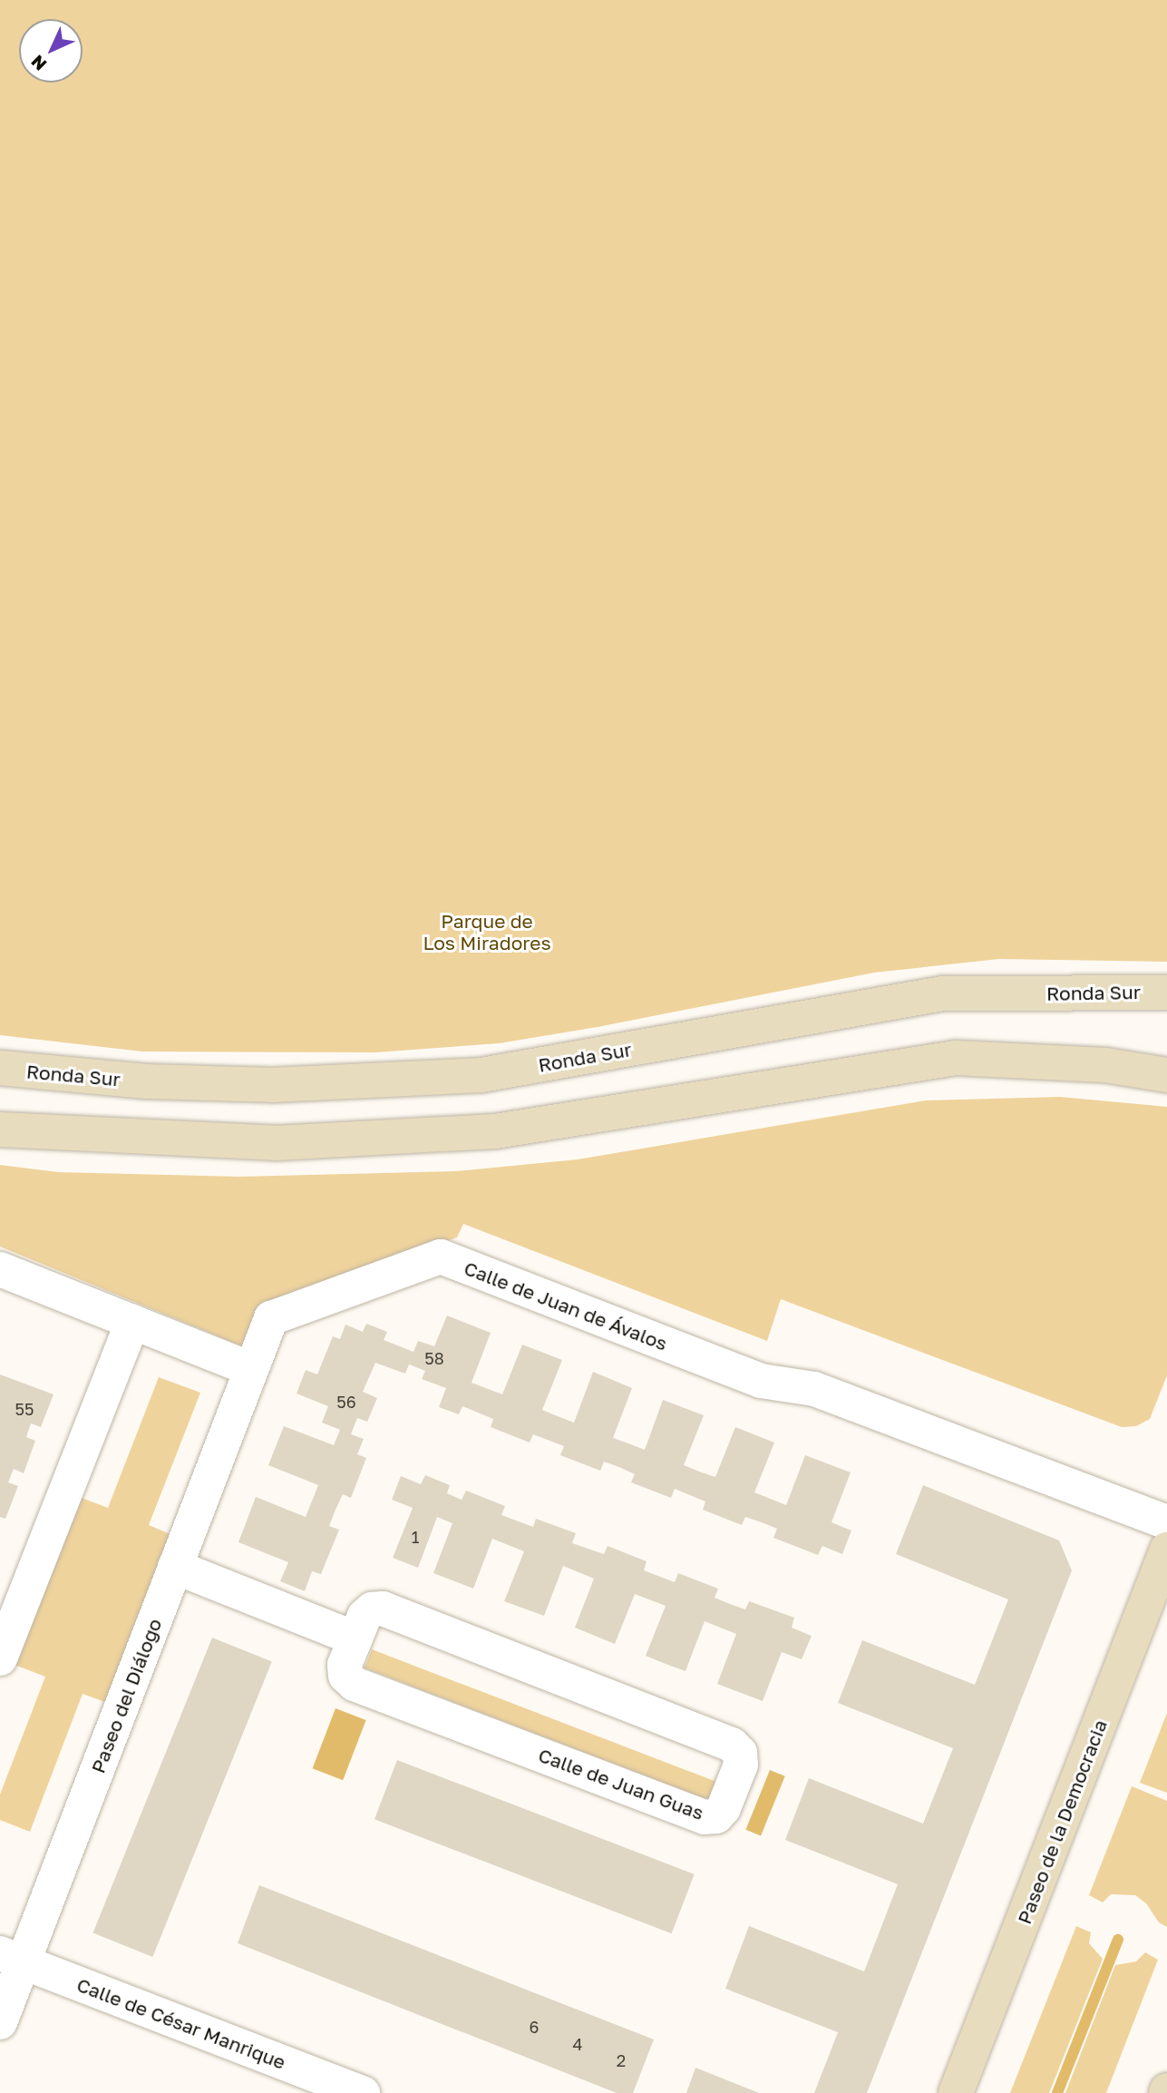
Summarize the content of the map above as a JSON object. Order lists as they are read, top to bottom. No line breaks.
{"streets":{"main road":["Ronda Sur","Paseo de la Democracia"],"street":["Calle de Juan de Ávalos","Paseo del Diálogo","Calle de Juan Guas","Calle de César Manrique"]},"crossings":[["Calle de Juan de Ávalos","Paseo del Diálogo"],["Paseo del Diálogo","Calle de César Manrique"]],"parks":["Parque de Los Miradores"],"house_numbers":["58","56","55","1","6","4","2"],"north":"bottom left"}
